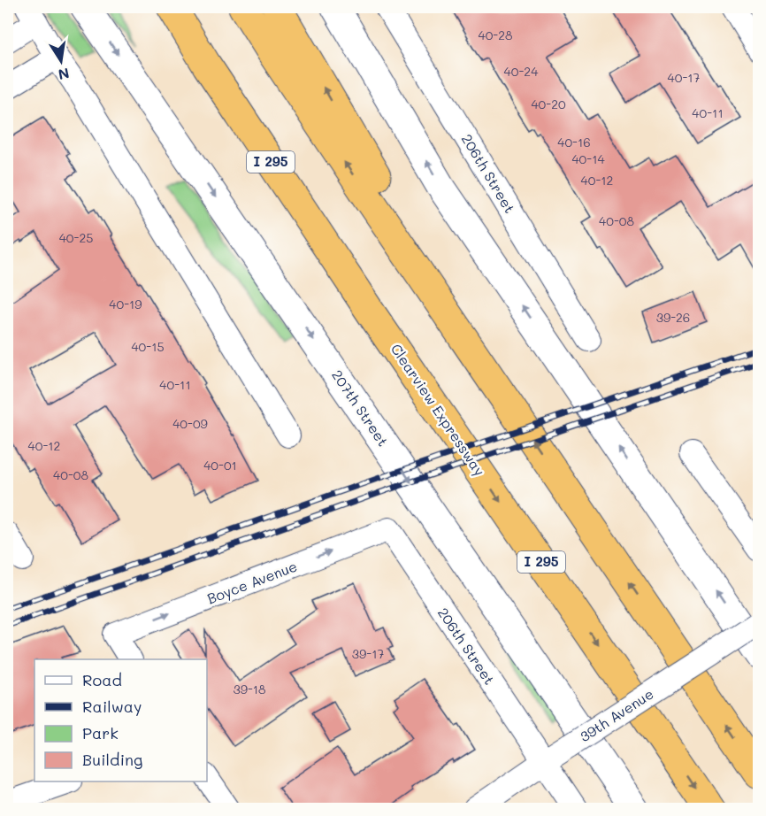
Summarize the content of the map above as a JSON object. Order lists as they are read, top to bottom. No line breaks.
{"streets":{"highway":["I 295","Clearview Expressway"],"street":["206th Street","207th Street","Boyce Avenue","39th Avenue"]},"crossings":[["206th Street","Boyce Avenue"],["206th Street","39th Avenue"]],"one_way":["Boyce Avenue"],"house_numbers":["40-28","40-24","40-17","40-20","40-11","40-16","40-14","40-12","40-08","40-25","40-19","39-26","40-15","40-11","40-09","40-12","40-01","40-08","39-17","39-18"],"legend":["Road","Railway","Park","Building"],"north":"bottom"}
